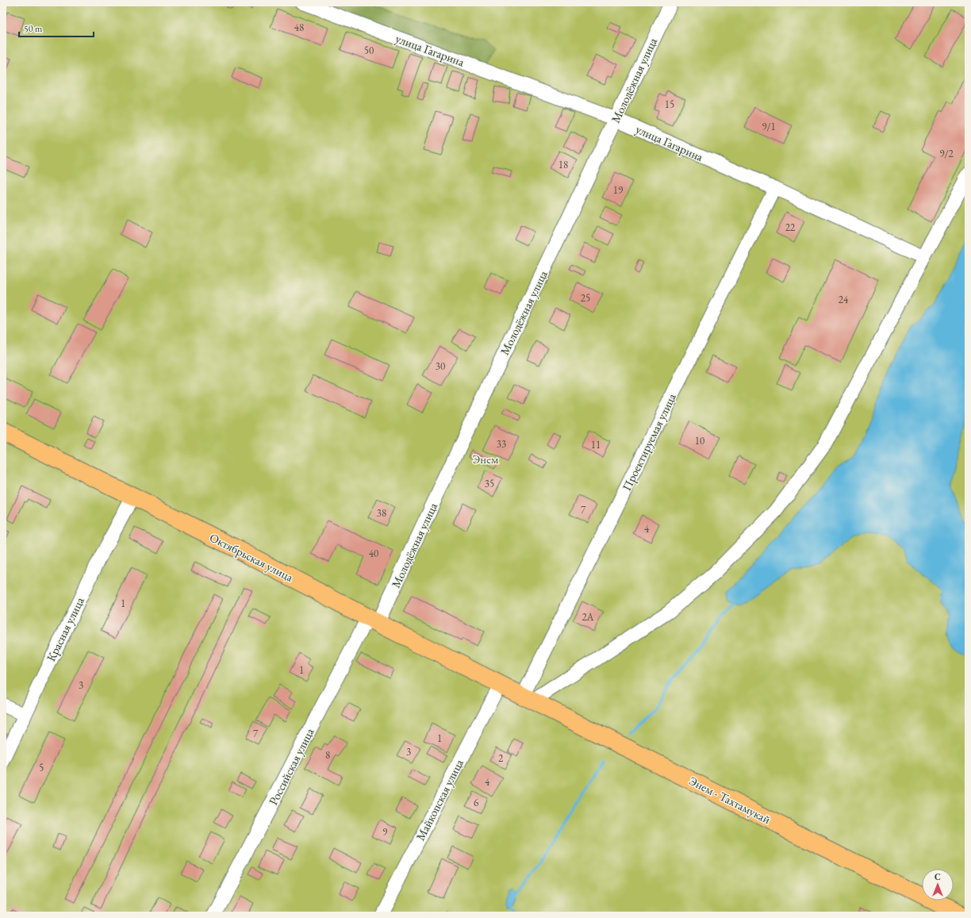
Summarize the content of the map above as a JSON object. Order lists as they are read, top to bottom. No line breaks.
{"streets":{"main road":["Октябрьская улица","Энем - Тахтамукай"],"street":["улица Гагарина","Молодёжная улица","Проектируемая улица","Красная улица","Российская улица","Майкопская улица"]},"crossings":[["улица Гагарина","Молодёжная улица"],["улица Гагарина","Проектируемая улица"],["Молодёжная улица","Октябрьская улица"],["Молодёжная улица","Российская улица"],["Проектируемая улица","Энем - Тахтамукай"],["Октябрьская улица","Красная улица"],["Октябрьская улица","Российская улица"],["Октябрьская улица","Майкопская улица"],["Октябрьская улица","Энем - Тахтамукай"],["Майкопская улица","Энем - Тахтамукай"]],"parks":["Энем"],"house_numbers":["48","50","15","9/1","9/2","18","19","22","25","24","30","10","33","11","35","7","38","4","40","1","2А","1","3","7","1","3","8","2","5","4","6","9"],"scale_bar":"50 m","north":"top"}
